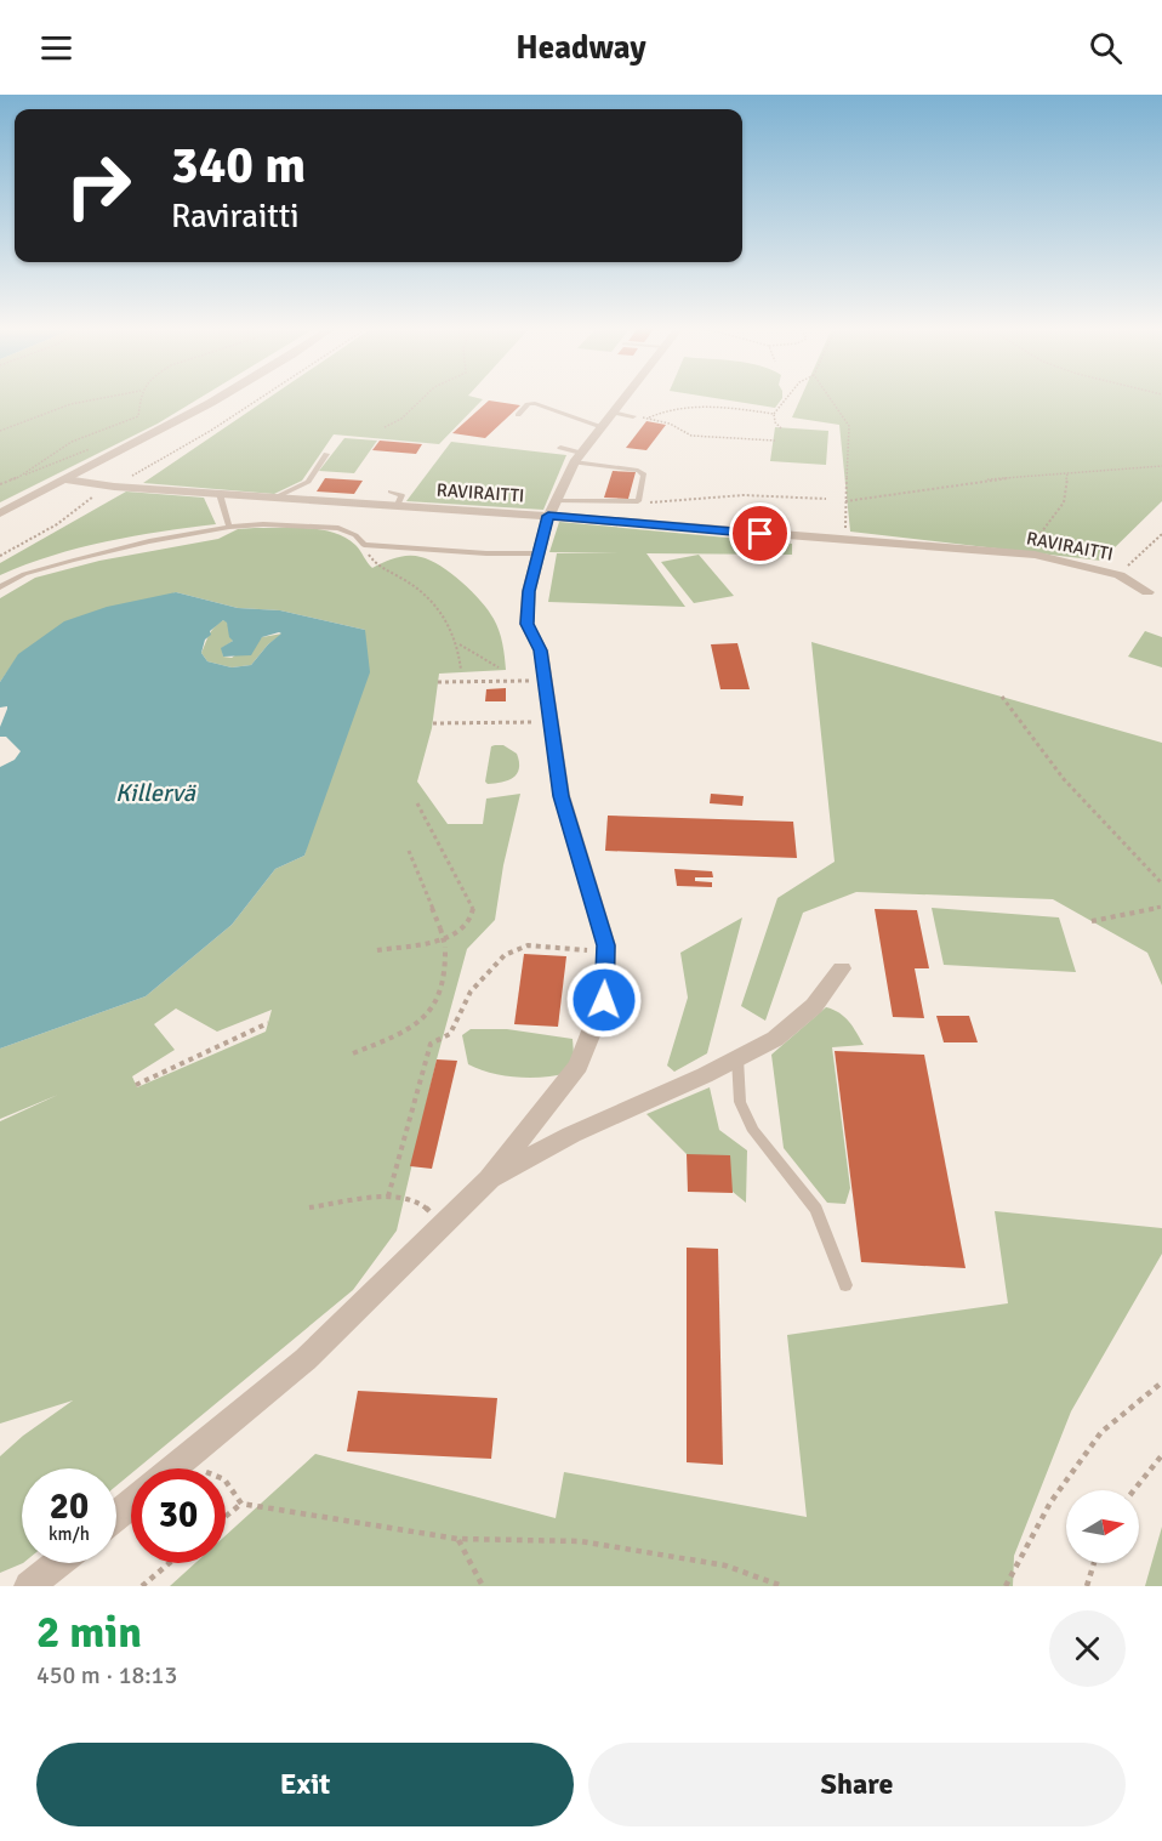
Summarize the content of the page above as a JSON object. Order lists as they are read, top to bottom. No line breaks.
{"streets":{"street":["RAVIRAITTI"]},"water":["Killervä"],"north":"right","page":{"header":"Headway","turn":["340 m","Raviraitti"],"speed":"20 km/h","limit":"30","heading":["2 min","450 m · 18:13"],"buttons":["Exit","Share"]}}
